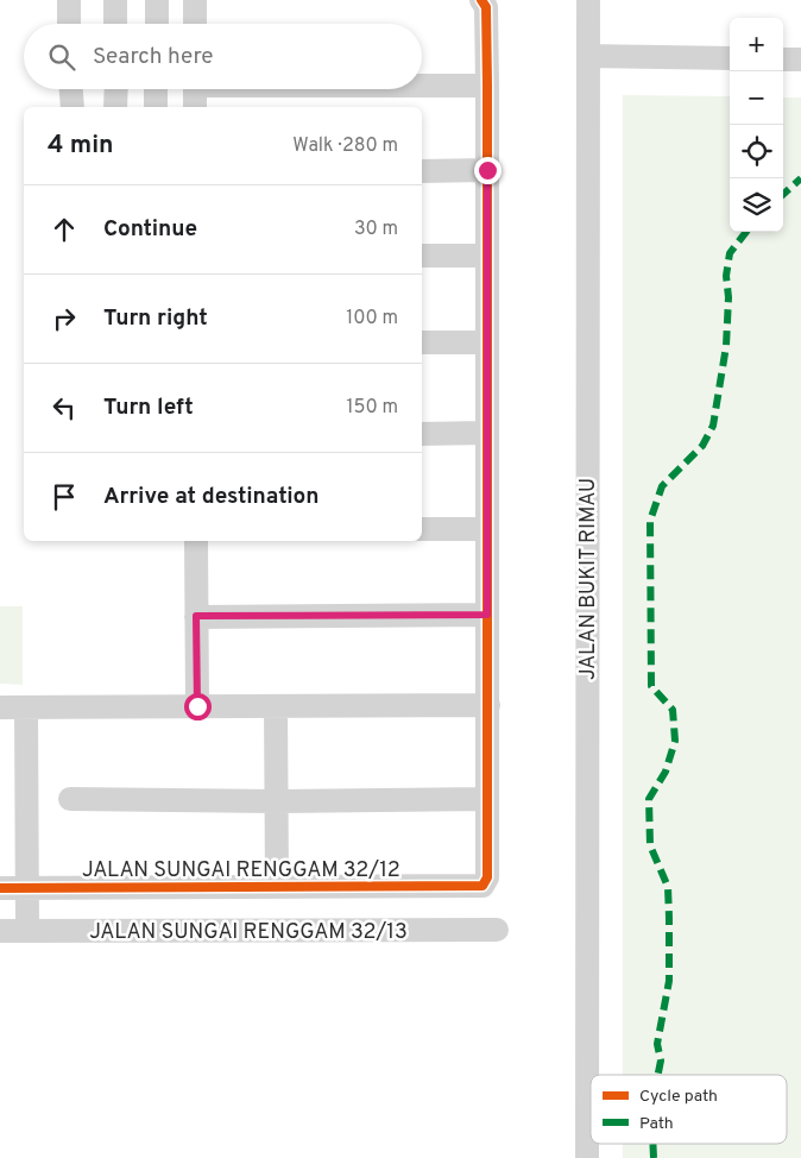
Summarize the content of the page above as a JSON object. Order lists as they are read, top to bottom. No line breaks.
{"streets":{"street":["JALAN BUKIT RIMAU","JALAN SUNGAI RENGGAM 32/12","JALAN SUNGAI RENGGAM 32/13"]},"legend":["Cycle path","Path"],"page":{"map_buttons":["+","−"],"search":"Search here","heading":["4 min","Walk · 280 m"],"list":[["Continue","30 m"],["Turn right","100 m"],["Turn left","150 m"],"Arrive at destination"]}}
